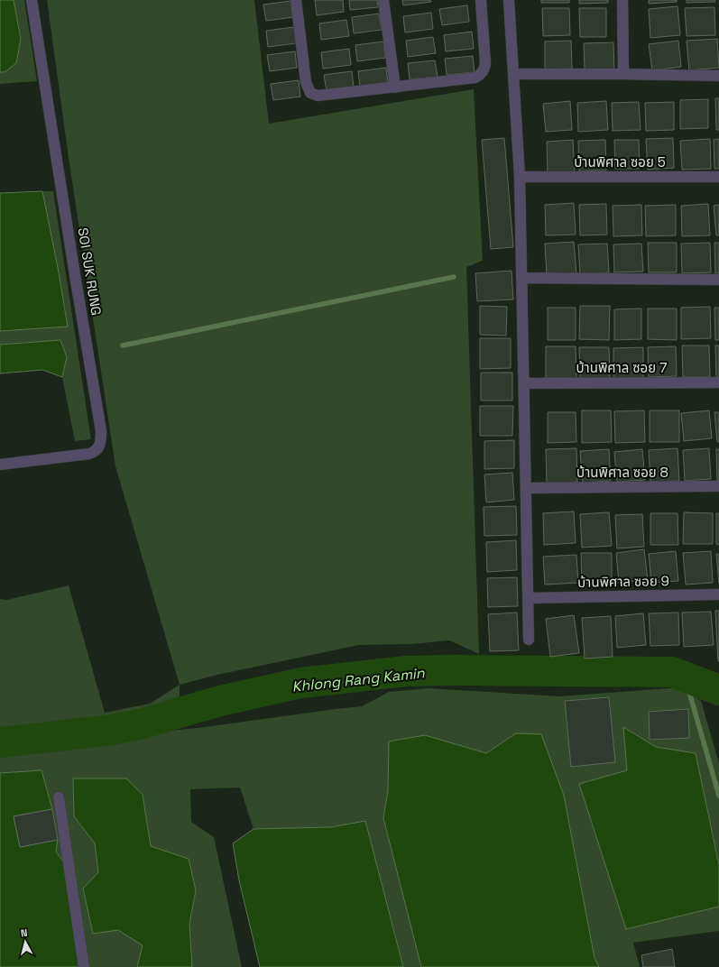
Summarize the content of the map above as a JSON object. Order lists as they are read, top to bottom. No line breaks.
{"streets":{"street":["บ้านพิศาล ซอย 5","SOI SUK RUNG","บ้านพิศาล ซอย 7","บ้านพิศาล ซอย 8","บ้านพิศาล ซอย 9"]},"water":["Khlong Rang Kamin"],"north":"top"}
